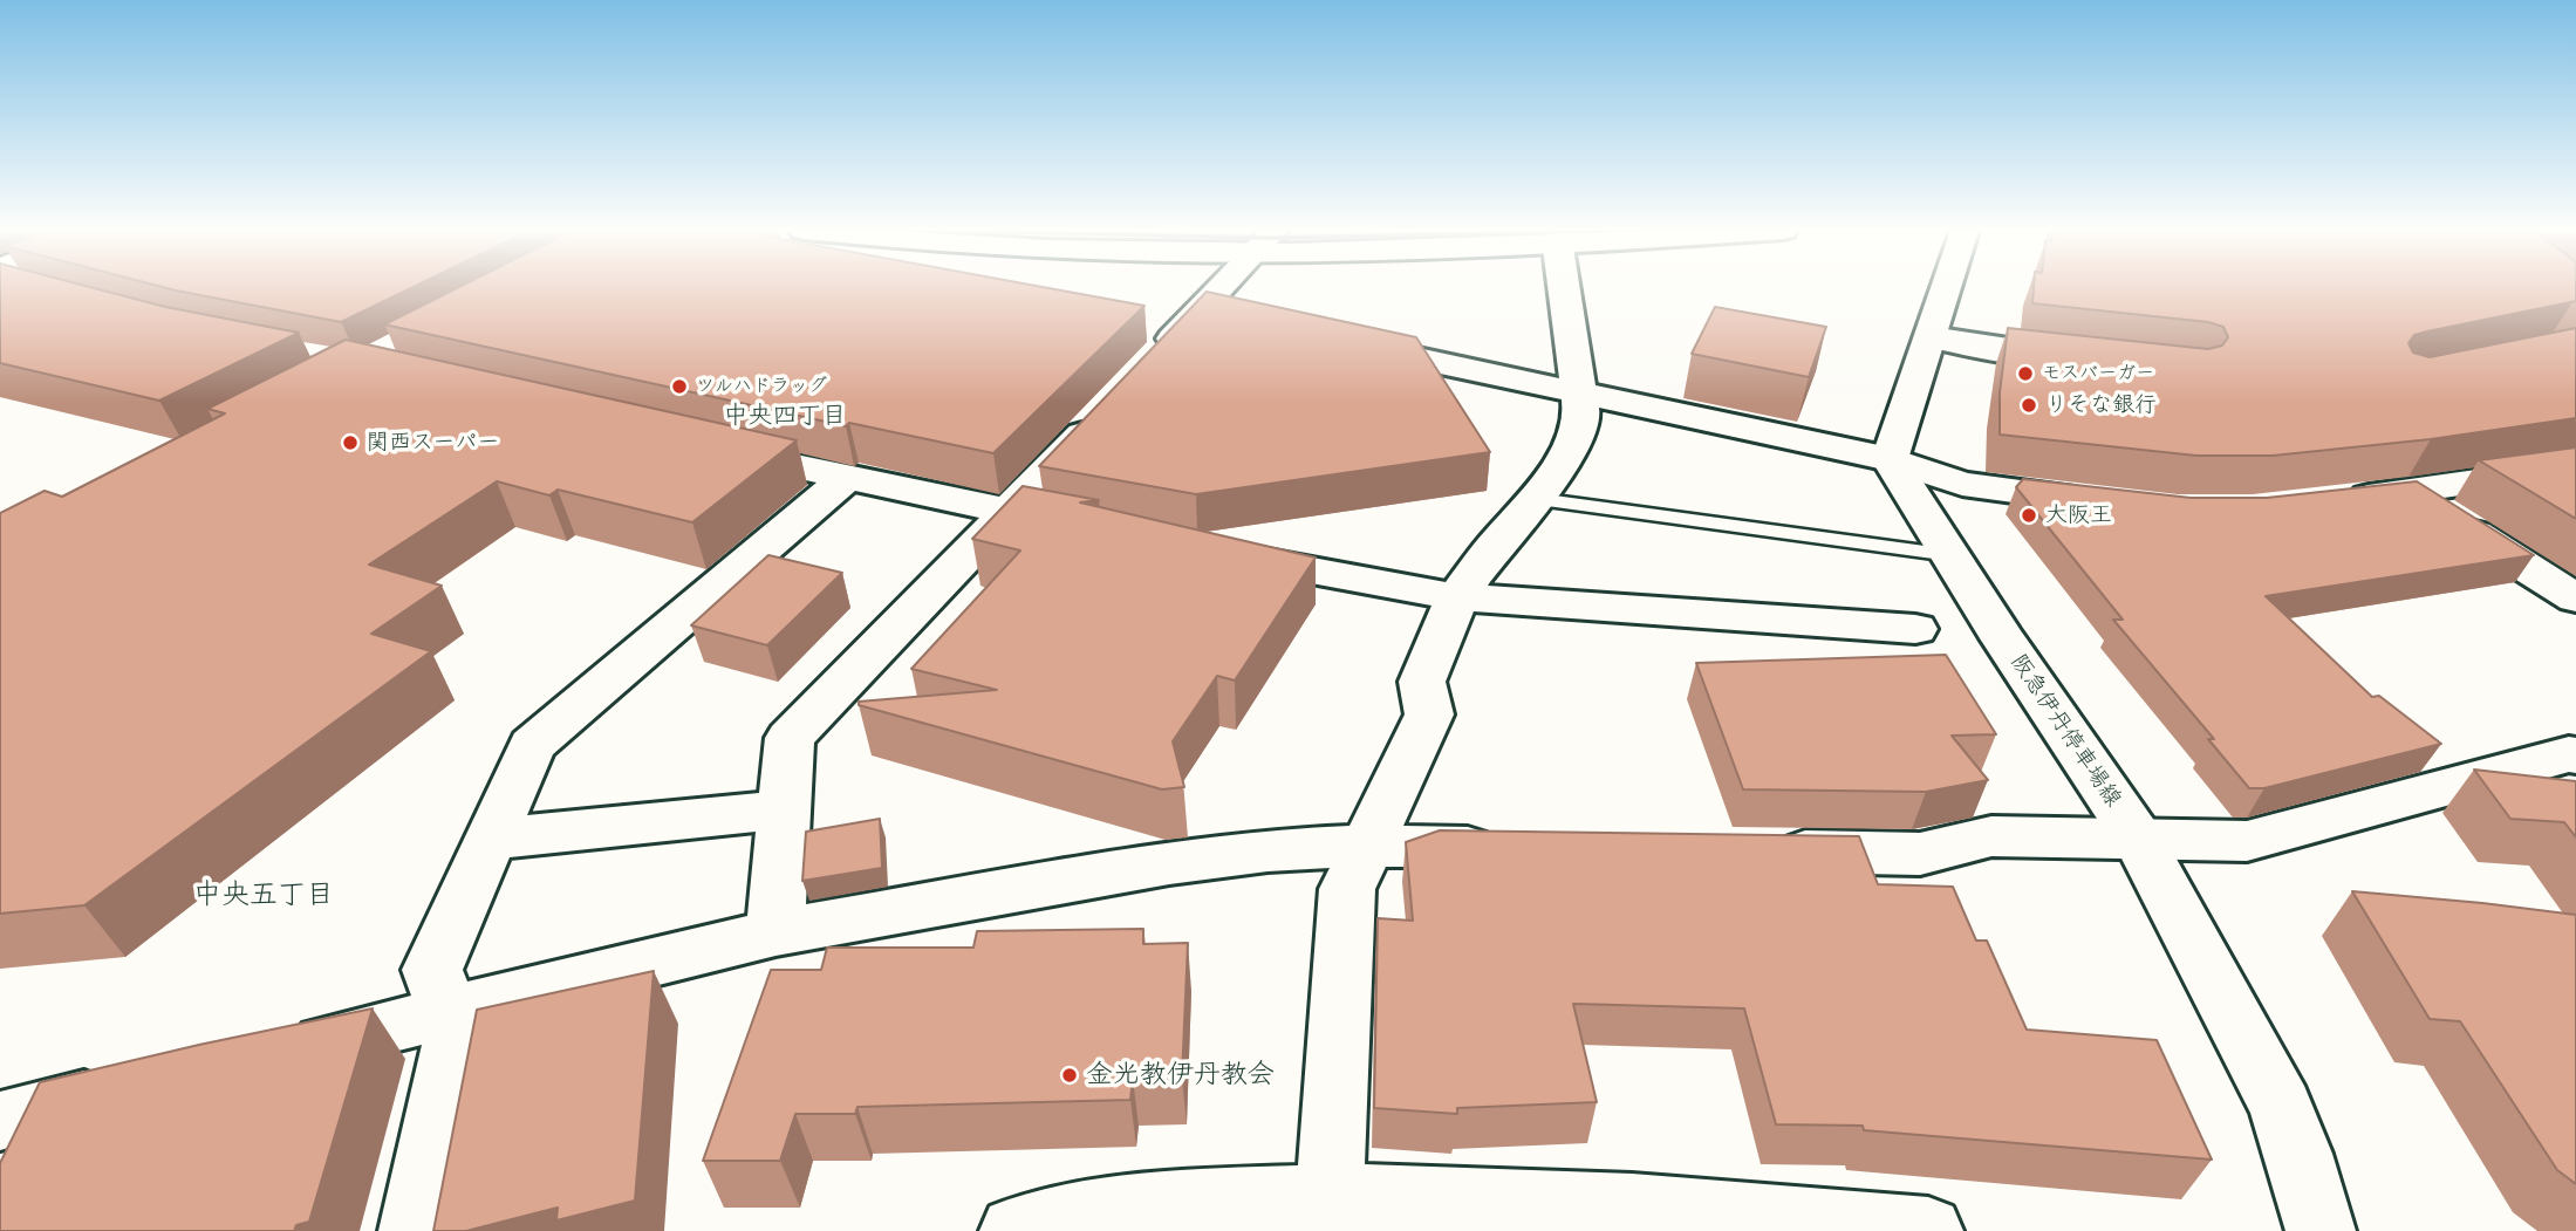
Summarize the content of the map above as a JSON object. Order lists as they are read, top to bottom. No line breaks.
{"streets":{"street":["阪急伊丹停車場線"]},"districts":["中央四丁目","中央五丁目"],"places":["モスバーガー","ツルハドラッグ","りそな銀行","関西スーパー","大阪王","金光教伊丹教会"]}
